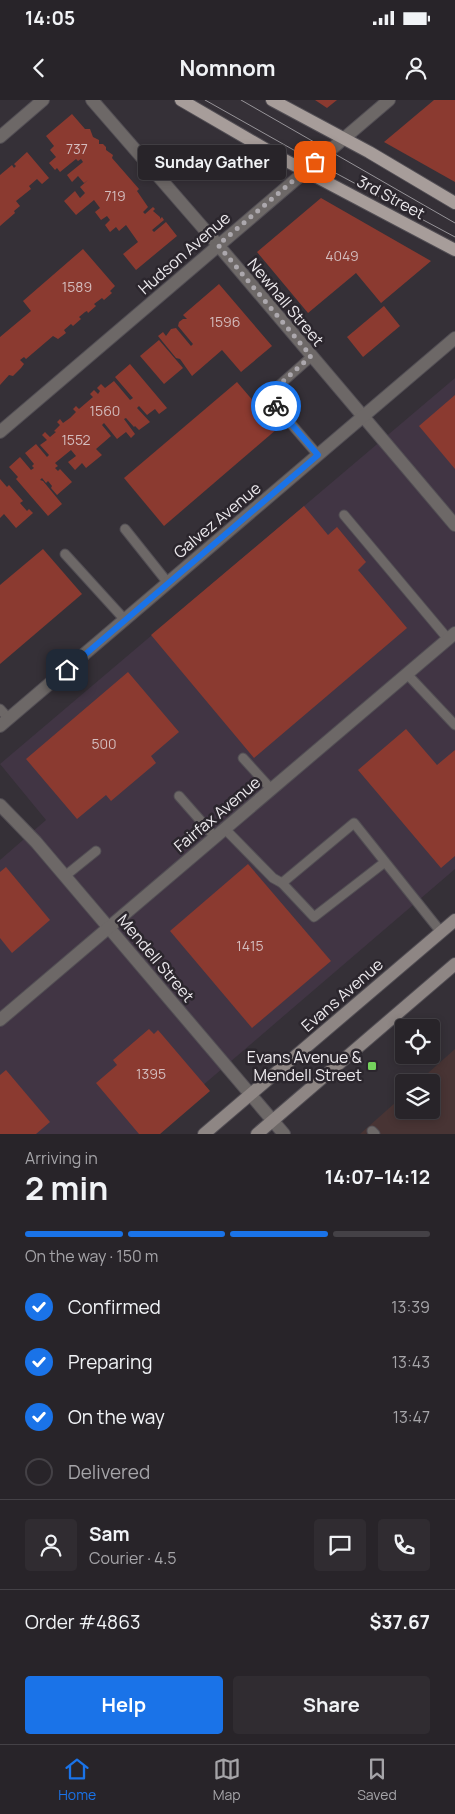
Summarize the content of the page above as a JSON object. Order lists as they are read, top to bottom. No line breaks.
{"streets":{"main road":["3rd Street","Evans Avenue"],"street":["Hudson Avenue","Newhall Street","Galvez Avenue","Fairfax Avenue","Mendell Street"]},"crossings":[["3rd Street","Hudson Avenue"],["Hudson Avenue","Newhall Street"],["Newhall Street","Galvez Avenue"],["Fairfax Avenue","Mendell Street"],["Mendell Street","Evans Avenue"]],"places":{"other":["Sunday Gather"],"transit":["Evans Avenue & Mendell Street"]},"house_numbers":["737","719","4049","1589","1596","1560","1552","500","1415","1395"],"page":{"status":"14:05","header":"Nomnom","bubble":"Sunday Gather","heading":["2 min","Arriving in","14:07–14:12"],"panel":["Sam","Courier · 4.5","Order #4863","$37.67"],"bar":"On the way · 150 m","list":[["Confirmed","13:39"],["Preparing","13:43"],["On the way","13:47"],"Delivered"],"buttons":["Help","Share"],"tabs":["Home","Map","Saved"]}}
